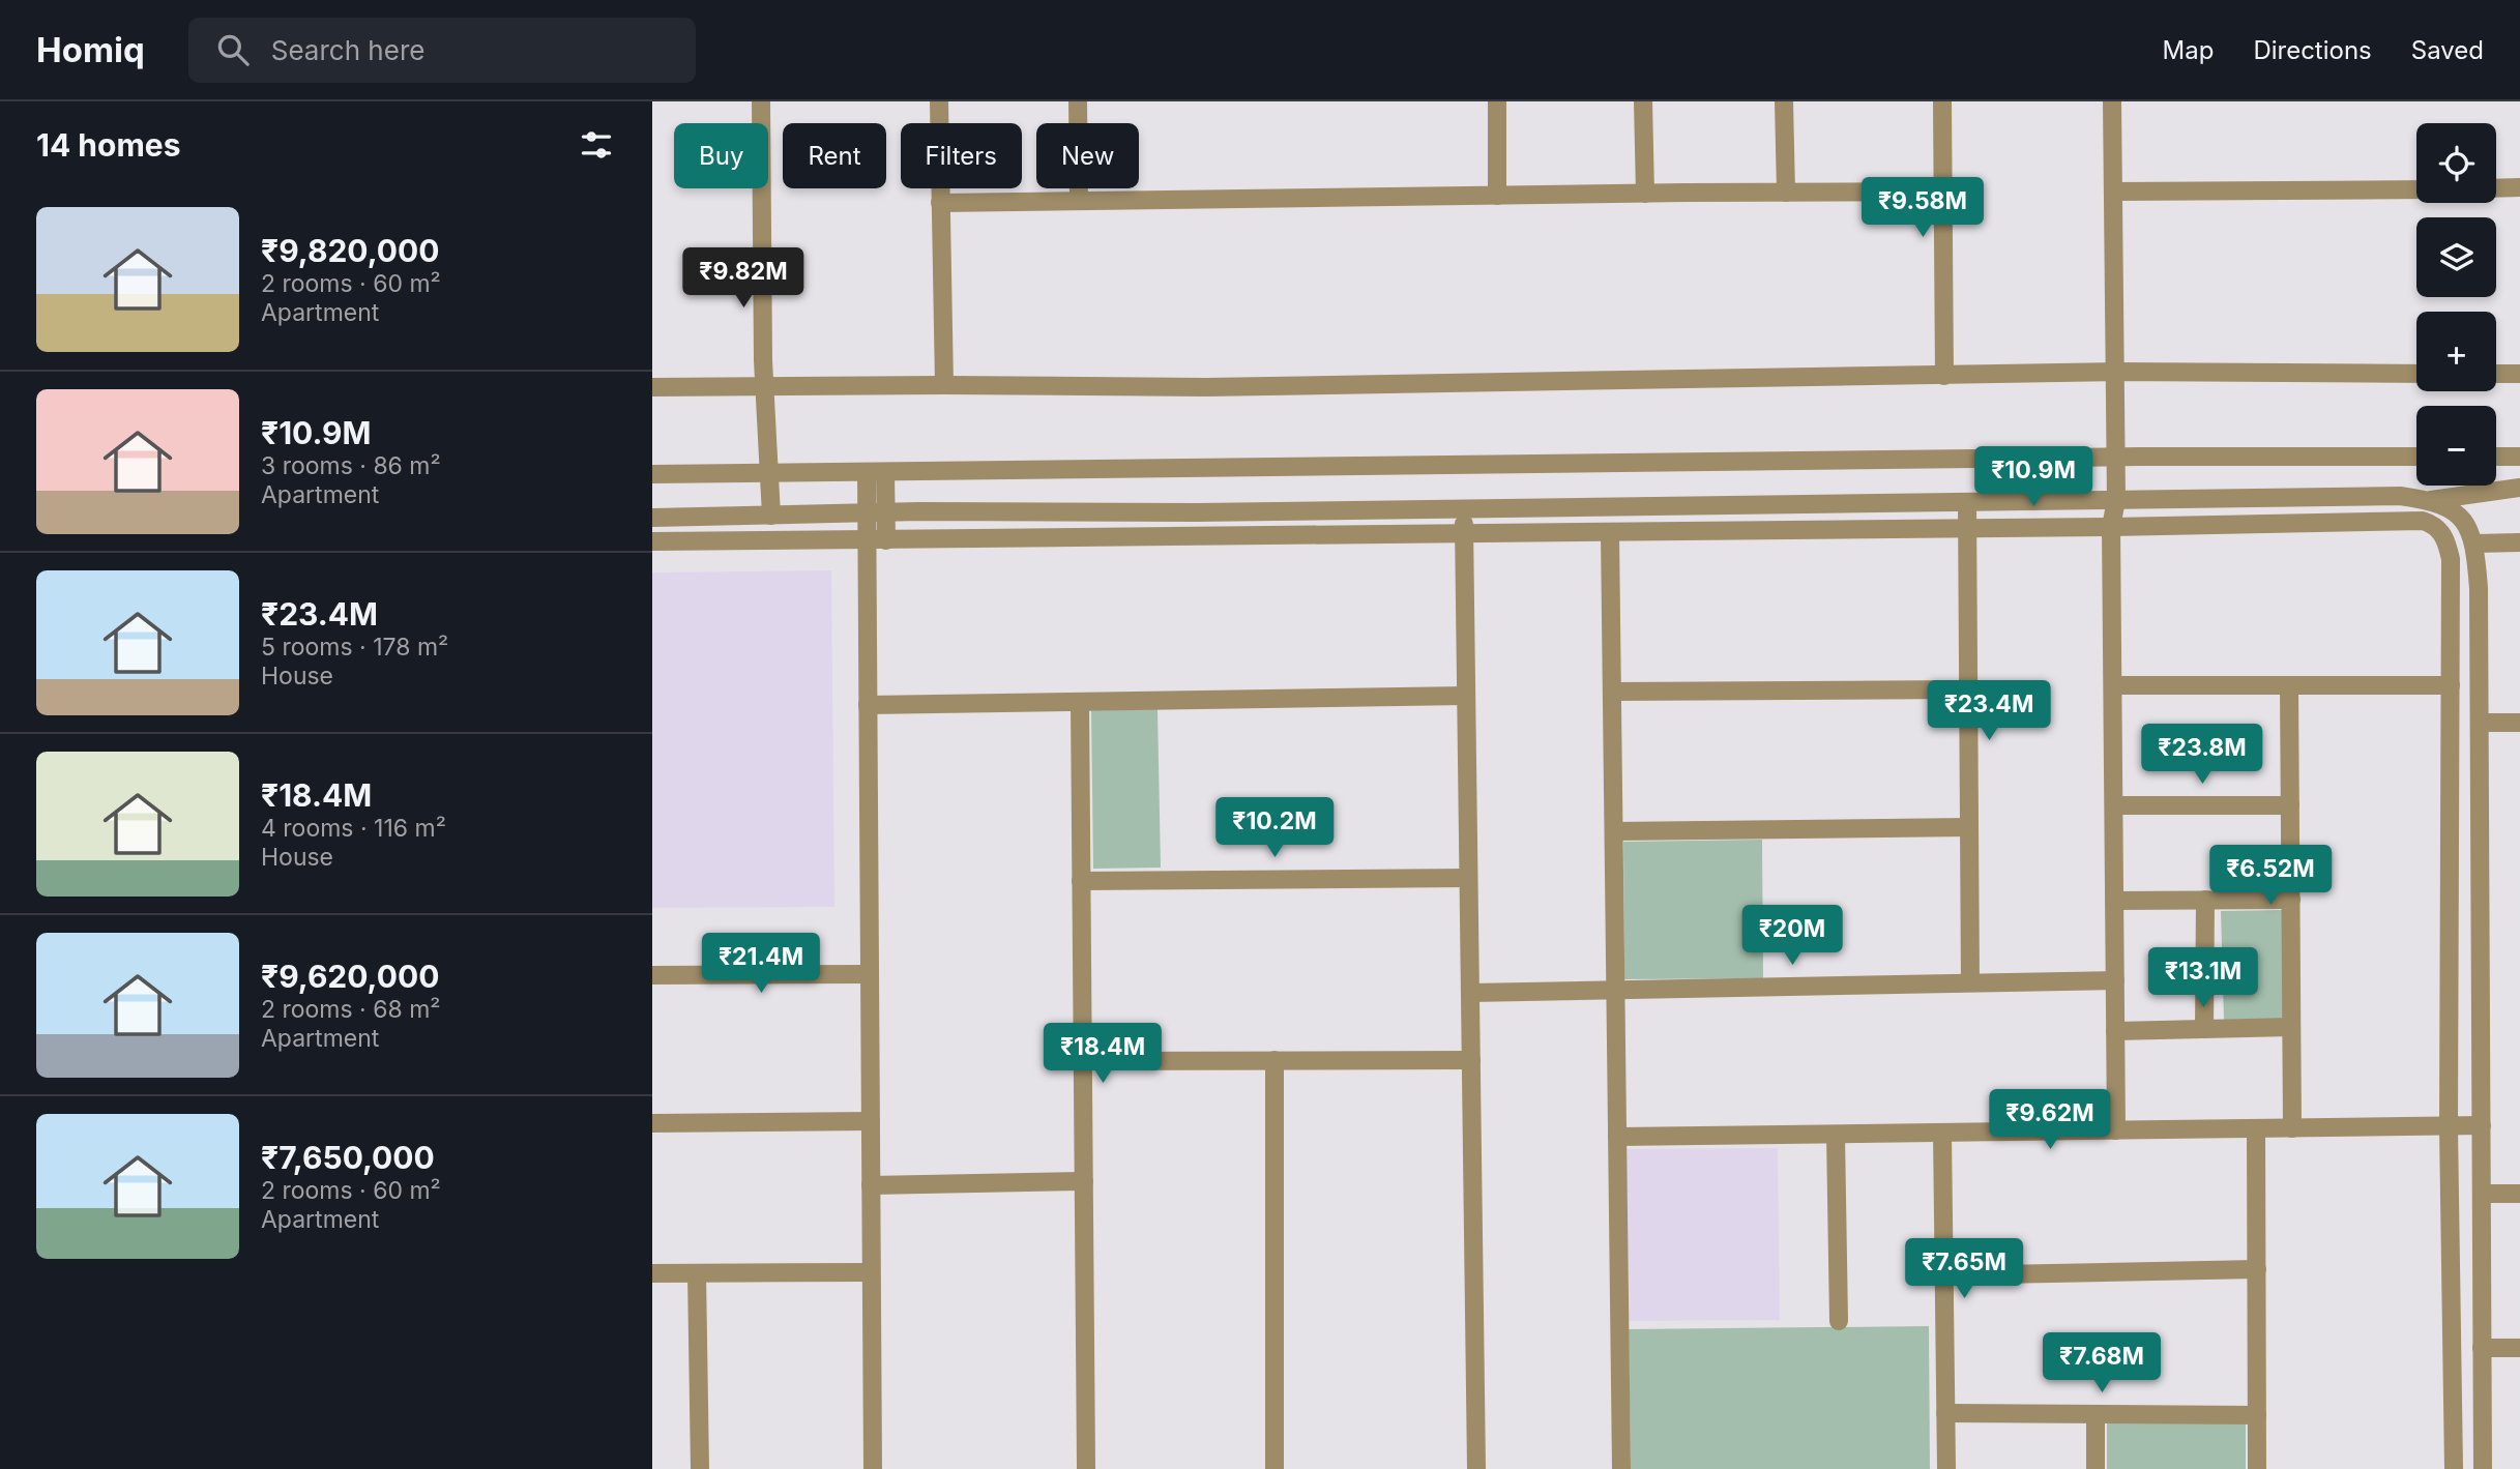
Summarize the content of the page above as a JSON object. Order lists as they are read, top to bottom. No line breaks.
{"page":{"header":"Homiq","search":"Search here","nav":["Map","Directions","Saved"],"heading":"14 homes","map_buttons":["+","−"],"chip":["Buy","Rent","Filters","New"],"price":["₹9.58M","₹9.82M","₹10.9M","₹23.4M","₹23.8M","₹10.2M","₹6.52M","₹20M","₹21.4M","₹13.1M","₹18.4M","₹9.62M","₹7.65M","₹7.68M"],"list":[{"name":"₹9,820,000","note":"2 rooms · 60 m² · Apartment"},{"name":"₹10.9M","note":"3 rooms · 86 m² · Apartment"},{"name":"₹23.4M","note":"5 rooms · 178 m² · House"},{"name":"₹18.4M","note":"4 rooms · 116 m² · House"},{"name":"₹9,620,000","note":"2 rooms · 68 m² · Apartment"},{"name":"₹7,650,000","note":"2 rooms · 60 m² · Apartment"}]}}
